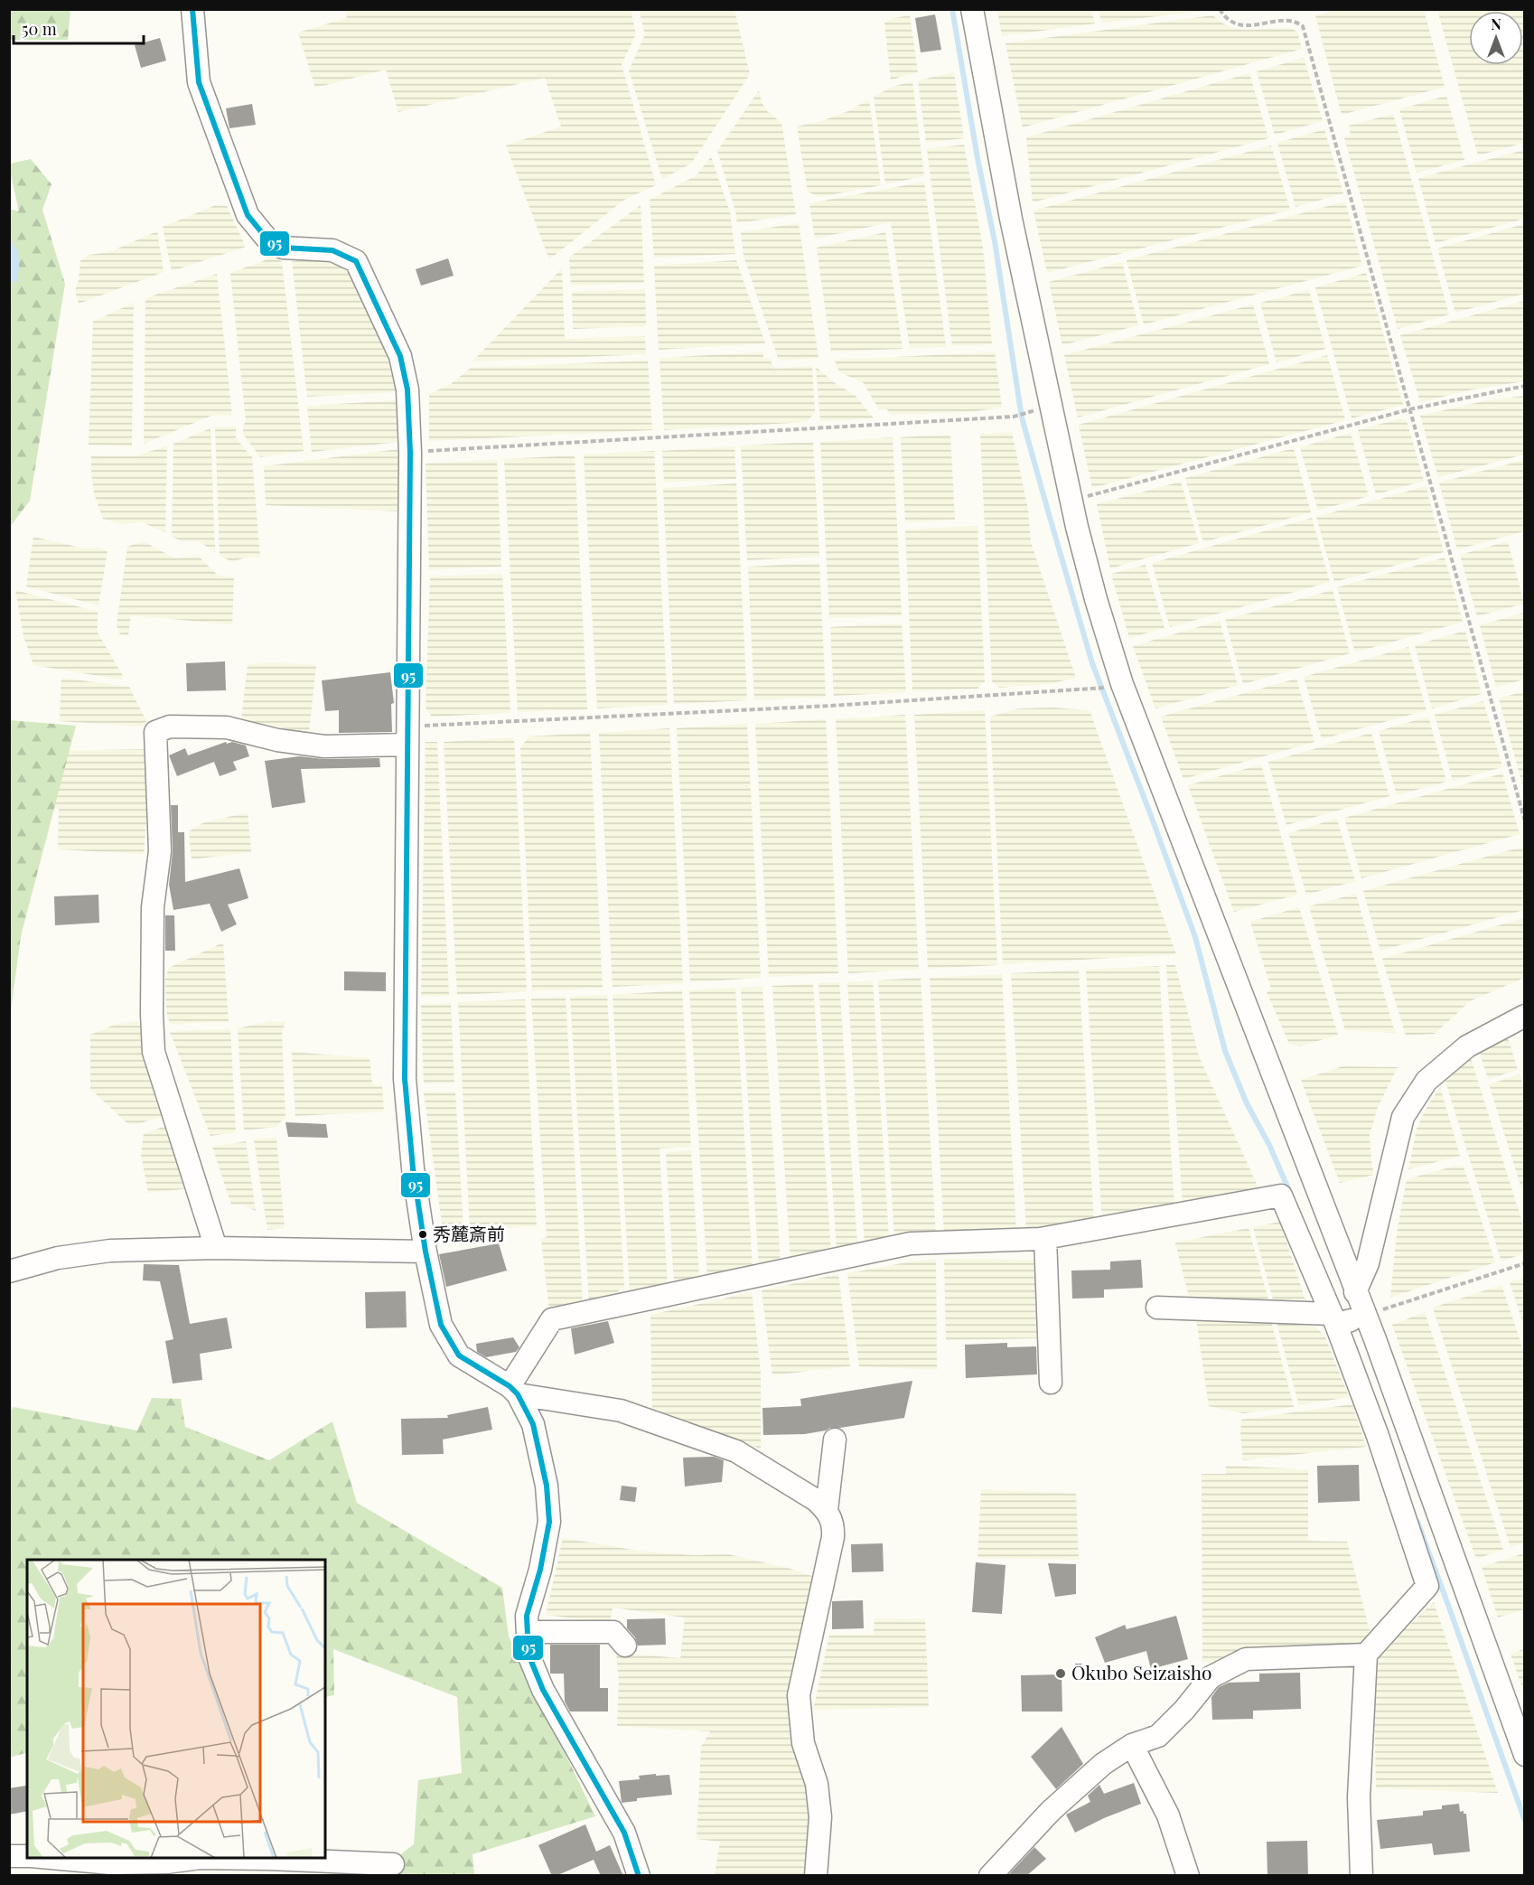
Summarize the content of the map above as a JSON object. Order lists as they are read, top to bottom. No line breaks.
{"places":["秀麓斎前","Ōkubo Seizaisho"],"lines":["transit line 95"],"scale_bar":"50 m","north":"top"}
